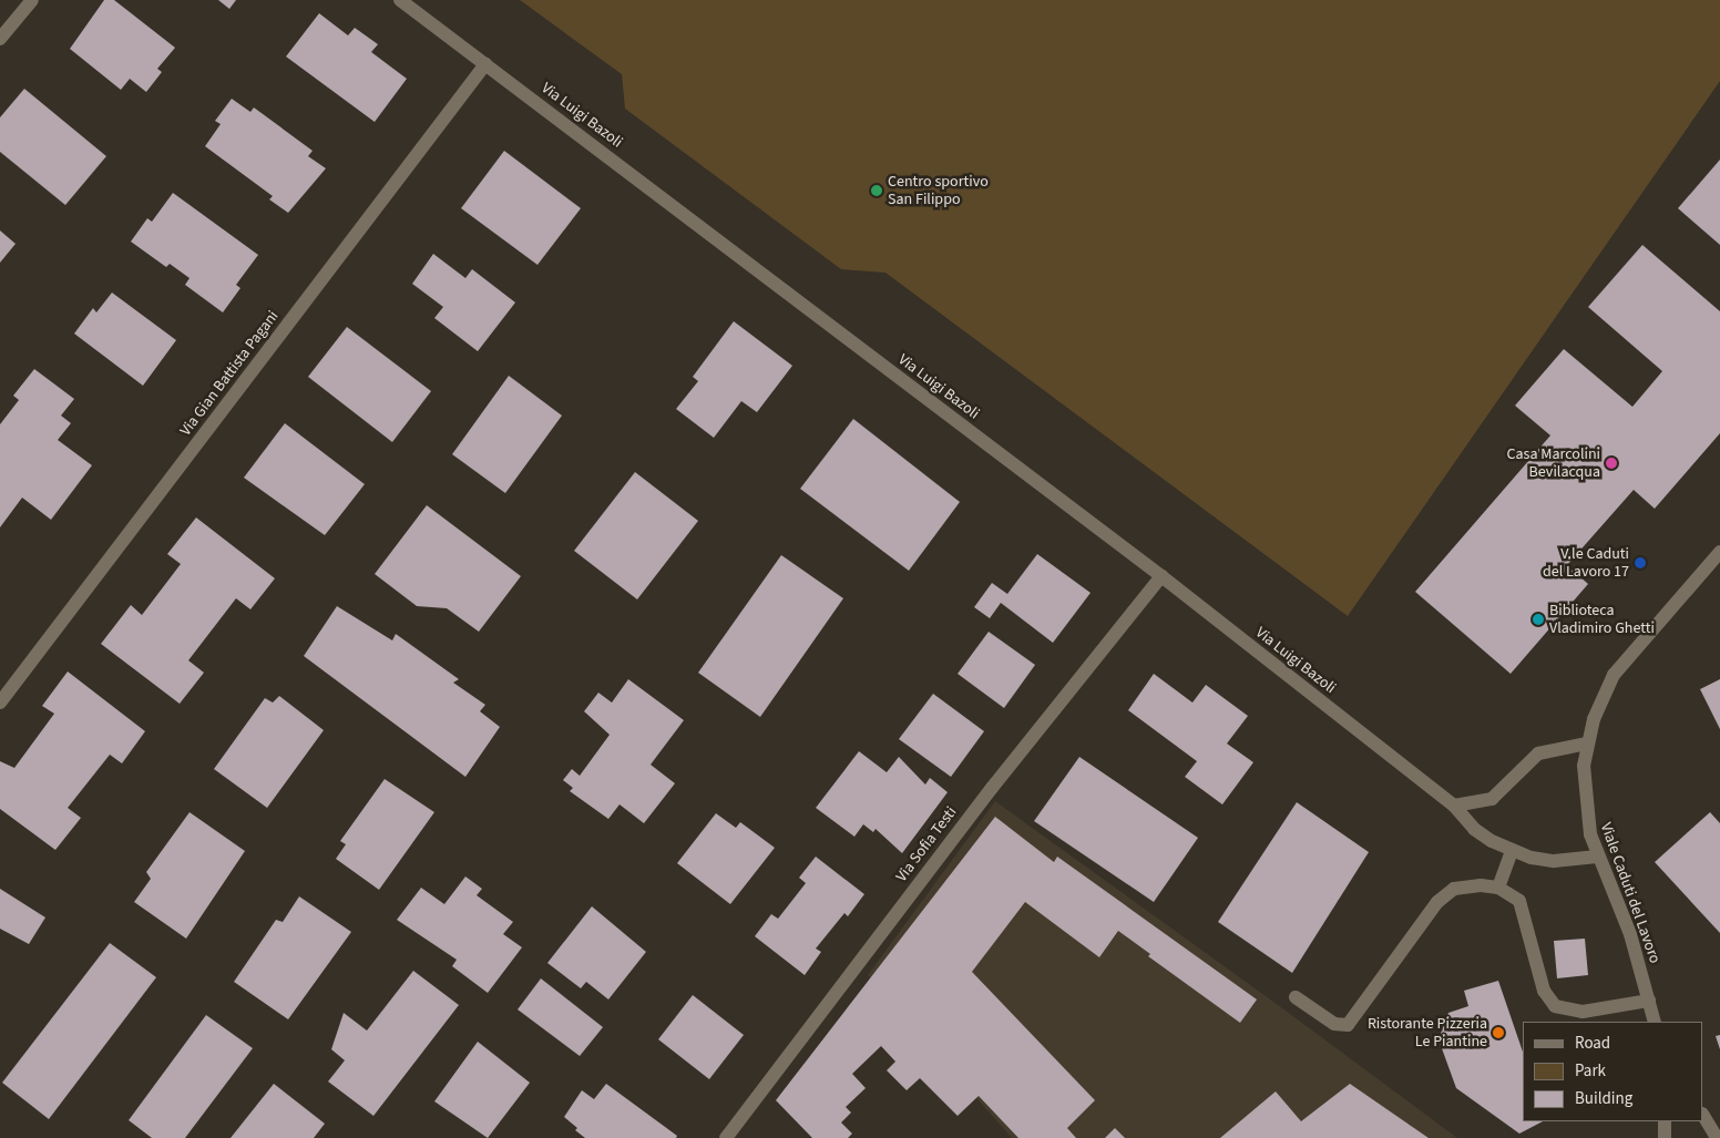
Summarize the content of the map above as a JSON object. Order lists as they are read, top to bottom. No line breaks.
{"streets":{"street":["Via Luigi Bazoli","Via Gian Battista Pagani","Via Sofia Testi","Viale Caduti del Lavoro"]},"crossings":[["Via Luigi Bazoli","Via Gian Battista Pagani"],["Via Luigi Bazoli","Via Sofia Testi"],["Via Luigi Bazoli","Viale Caduti del Lavoro"]],"places":["Centro sportivo San Filippo","Casa Marcolini Bevilacqua","V.le Caduti del Lavoro 17","Biblioteca Vladimiro Ghetti","Ristorante Pizzeria Le Piantine"],"legend":["Road","Park","Building"]}
